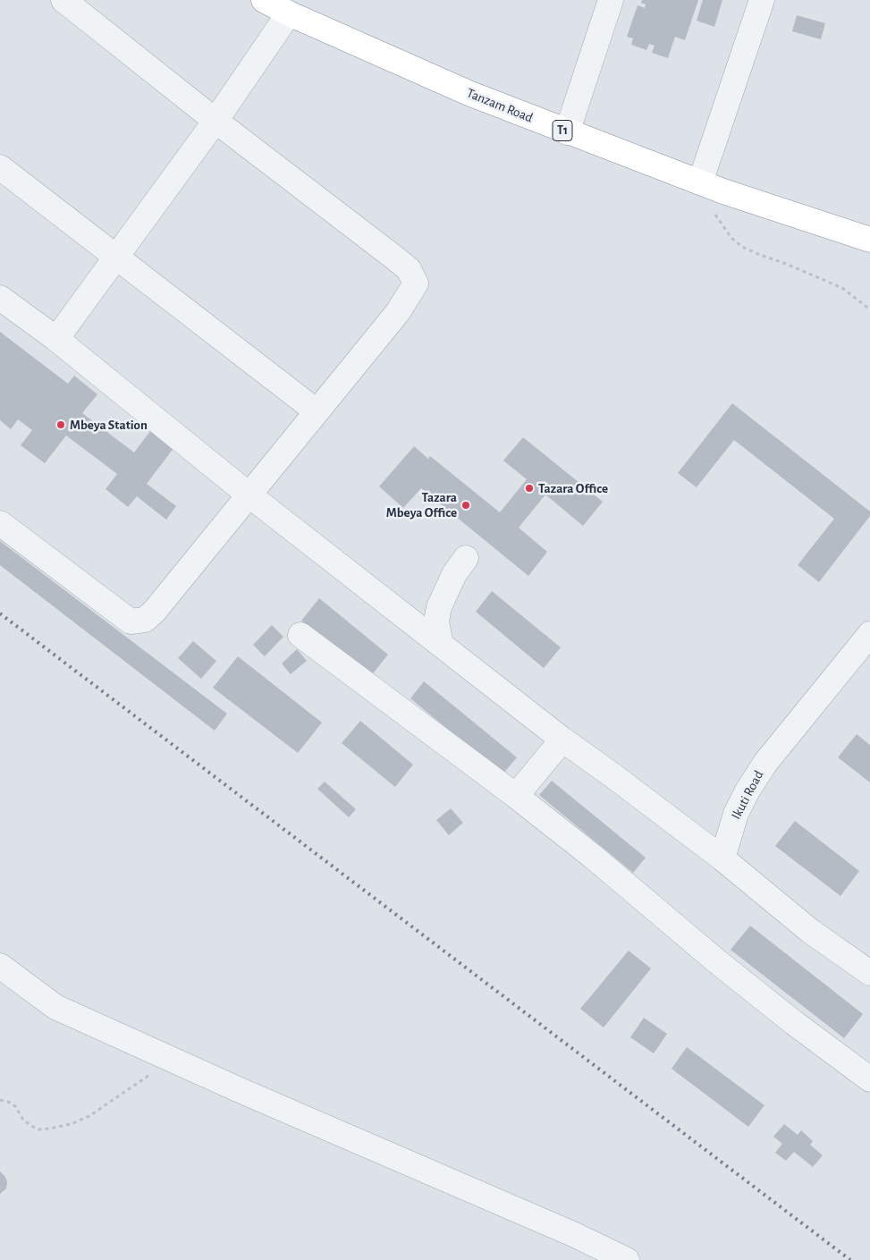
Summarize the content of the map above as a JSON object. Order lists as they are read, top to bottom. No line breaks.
{"streets":{"highway":["Tanzam Road","T1"],"street":["Ikuti Road"]},"places":["Mbeya Station","Tazara Office","Tazara Mbeya Office"]}
